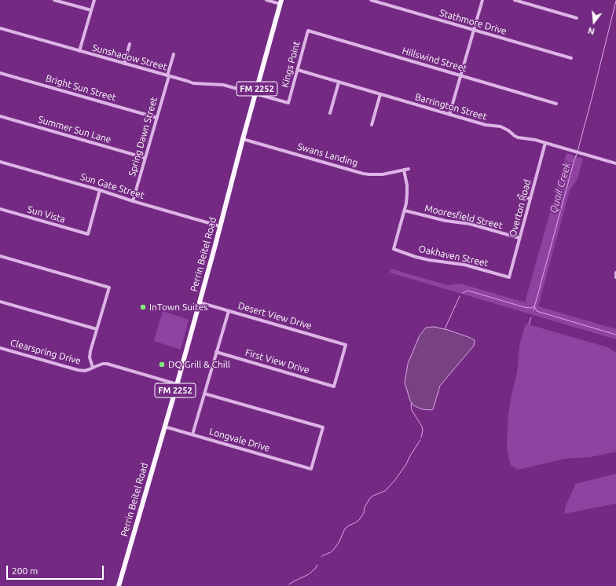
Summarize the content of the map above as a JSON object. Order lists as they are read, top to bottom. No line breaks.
{"streets":{"main road":["FM 2252","Perrin Beitel Road"],"street":["Stathmore Drive","Sunshadow Street","Hillswind Street","Kings Point","Bright Sun Street","Barrington Street","Summer Sun Lane","Spring Dawn Street","Swans Landing","Sun Gate Street","Overton Road","Sun Vista","Mooresfield Street","Oakhaven Street","Desert View Drive","Clearspring Drive","First View Drive","Longvale Drive"]},"crossings":[["Sunshadow Street","Kings Point"],["Sunshadow Street","Spring Dawn Street"],["Sunshadow Street","Perrin Beitel Road"],["Hillswind Street","Kings Point"],["Kings Point","Barrington Street"],["Bright Sun Street","Spring Dawn Street"],["Barrington Street","Overton Road"],["Summer Sun Lane","Spring Dawn Street"],["Spring Dawn Street","Sun Gate Street"],["Swans Landing","Perrin Beitel Road"],["Sun Gate Street","Sun Vista"],["Sun Gate Street","Perrin Beitel Road"],["Overton Road","Mooresfield Street"],["Overton Road","Oakhaven Street"],["Mooresfield Street","Oakhaven Street"],["Perrin Beitel Road","Desert View Drive"],["Perrin Beitel Road","Clearspring Drive"],["Perrin Beitel Road","Longvale Drive"],["Desert View Drive","First View Drive"]],"water":["Quail Creek"],"places":["InTown Suites","DQ Grill & Chill"],"scale_bar":"200 m","north":"bottom"}
